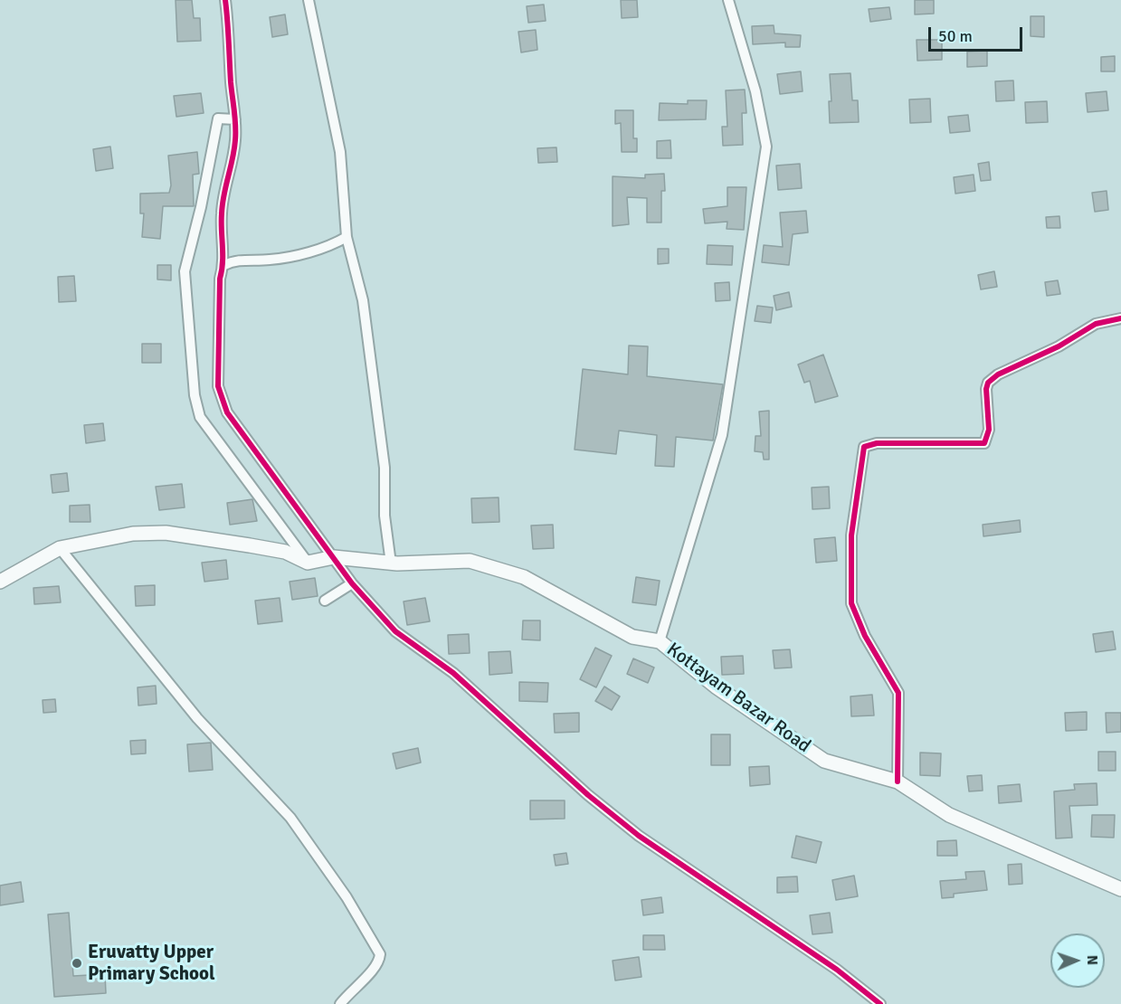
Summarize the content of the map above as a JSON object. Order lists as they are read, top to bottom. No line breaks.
{"streets":{"main road":["Kottayam Bazar Road"]},"places":["Eruvatty Upper Primary School"],"scale_bar":"50 m","north":"right"}
